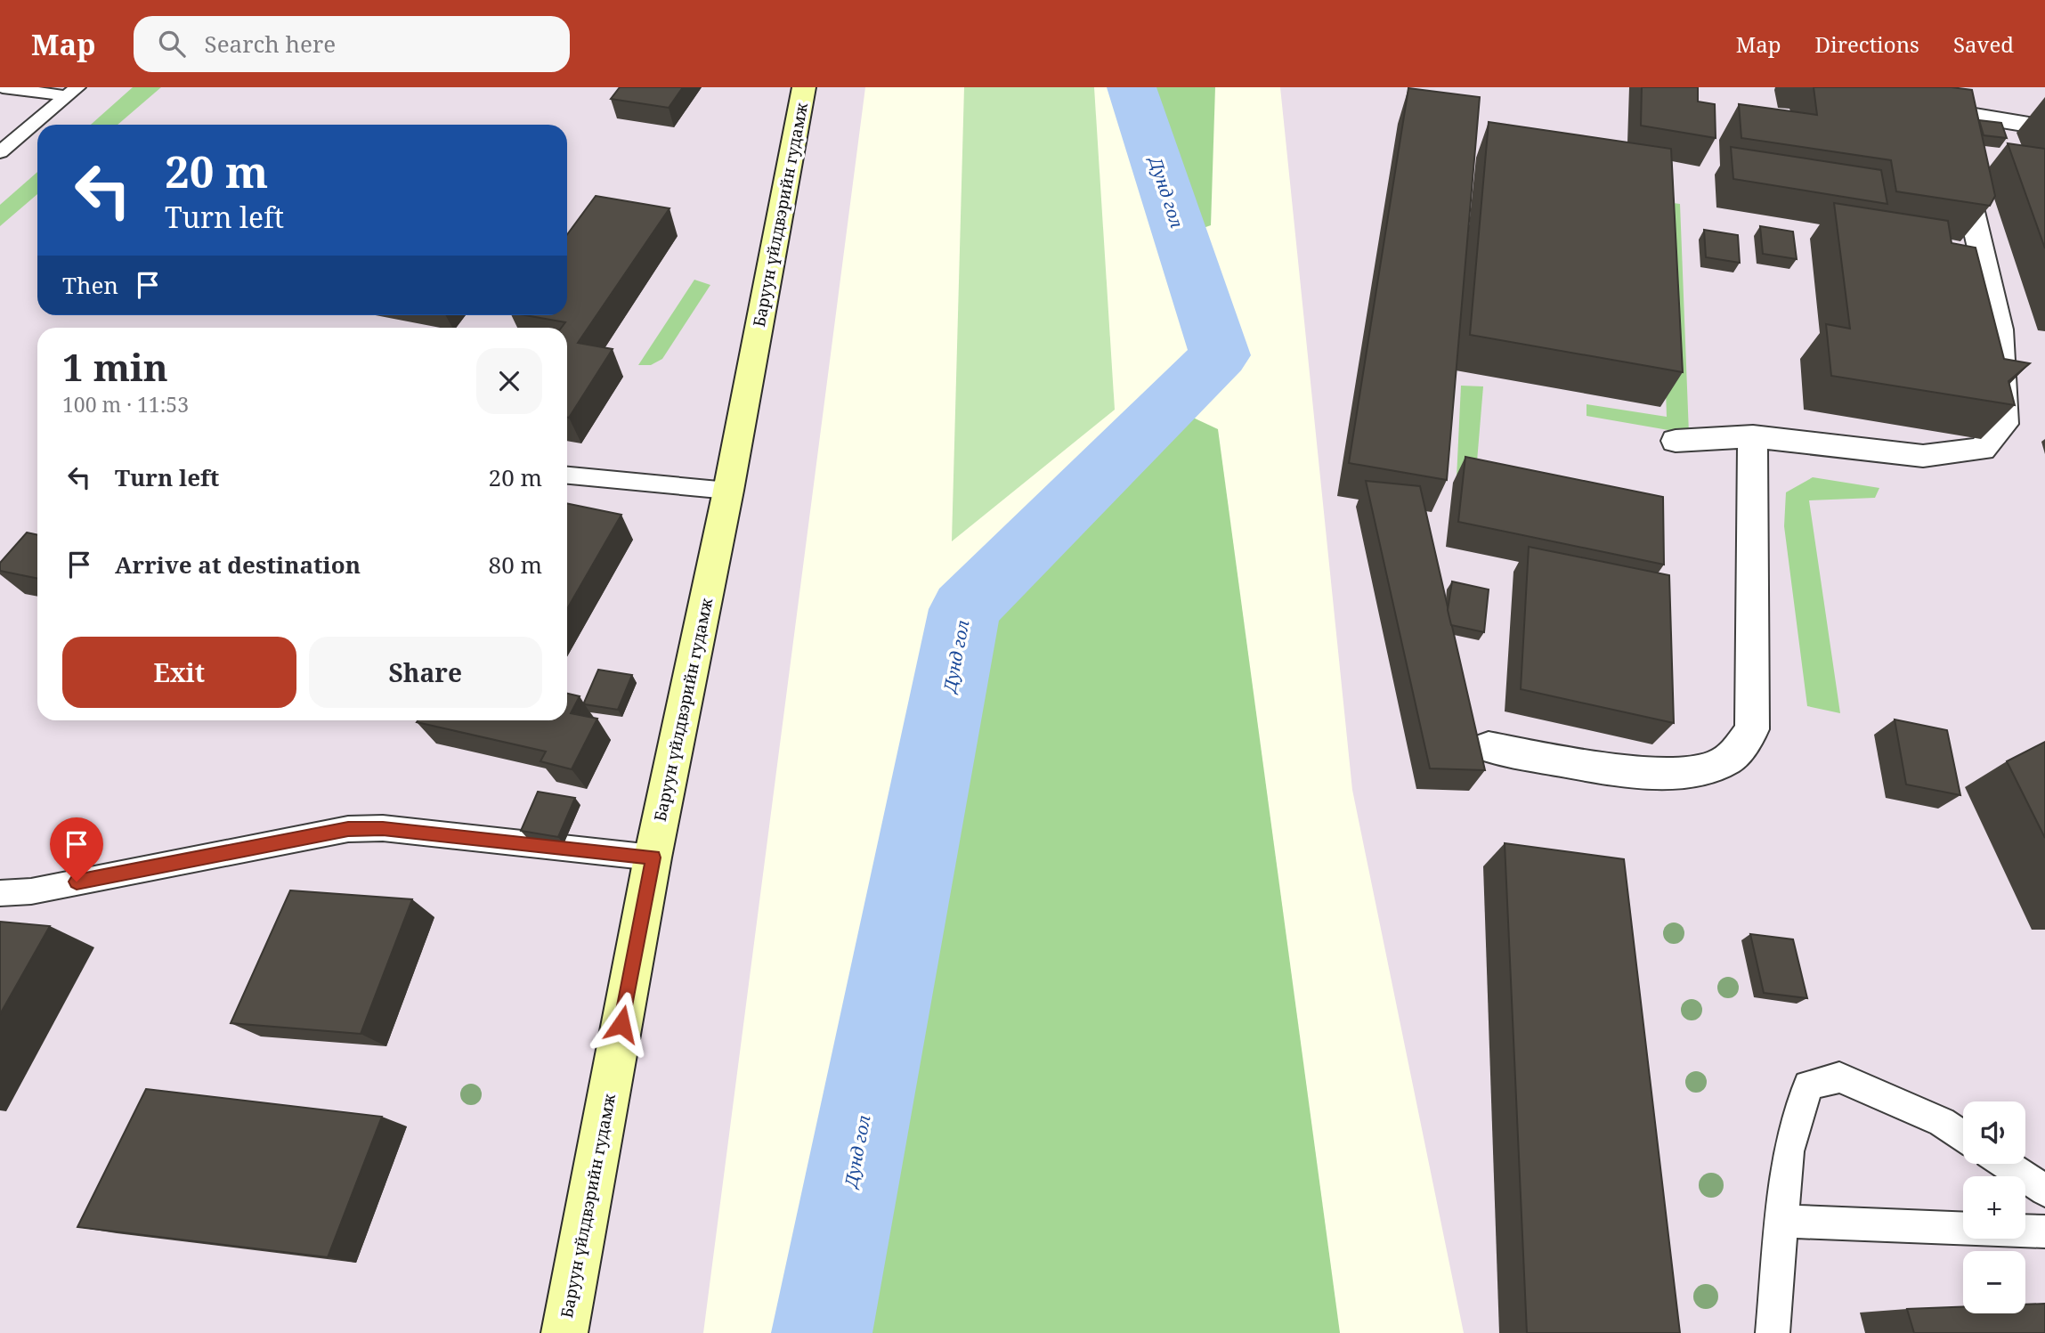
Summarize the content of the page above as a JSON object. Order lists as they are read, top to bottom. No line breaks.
{"streets":{"street":["Баруун үйлдвэрийн гудамж"]},"water":["Дунд гол"],"page":{"header":"Map","search":"Search here","nav":["Map","Directions","Saved"],"turn":["20 m","Turn left"],"then":"Then","heading":["1 min","100 m · 11:53"],"list":[{"name":"Turn left","value":"20 m"},{"name":"Arrive at destination","value":"80 m"}],"buttons":["Exit","Share"],"map_buttons":["+","−"]}}
